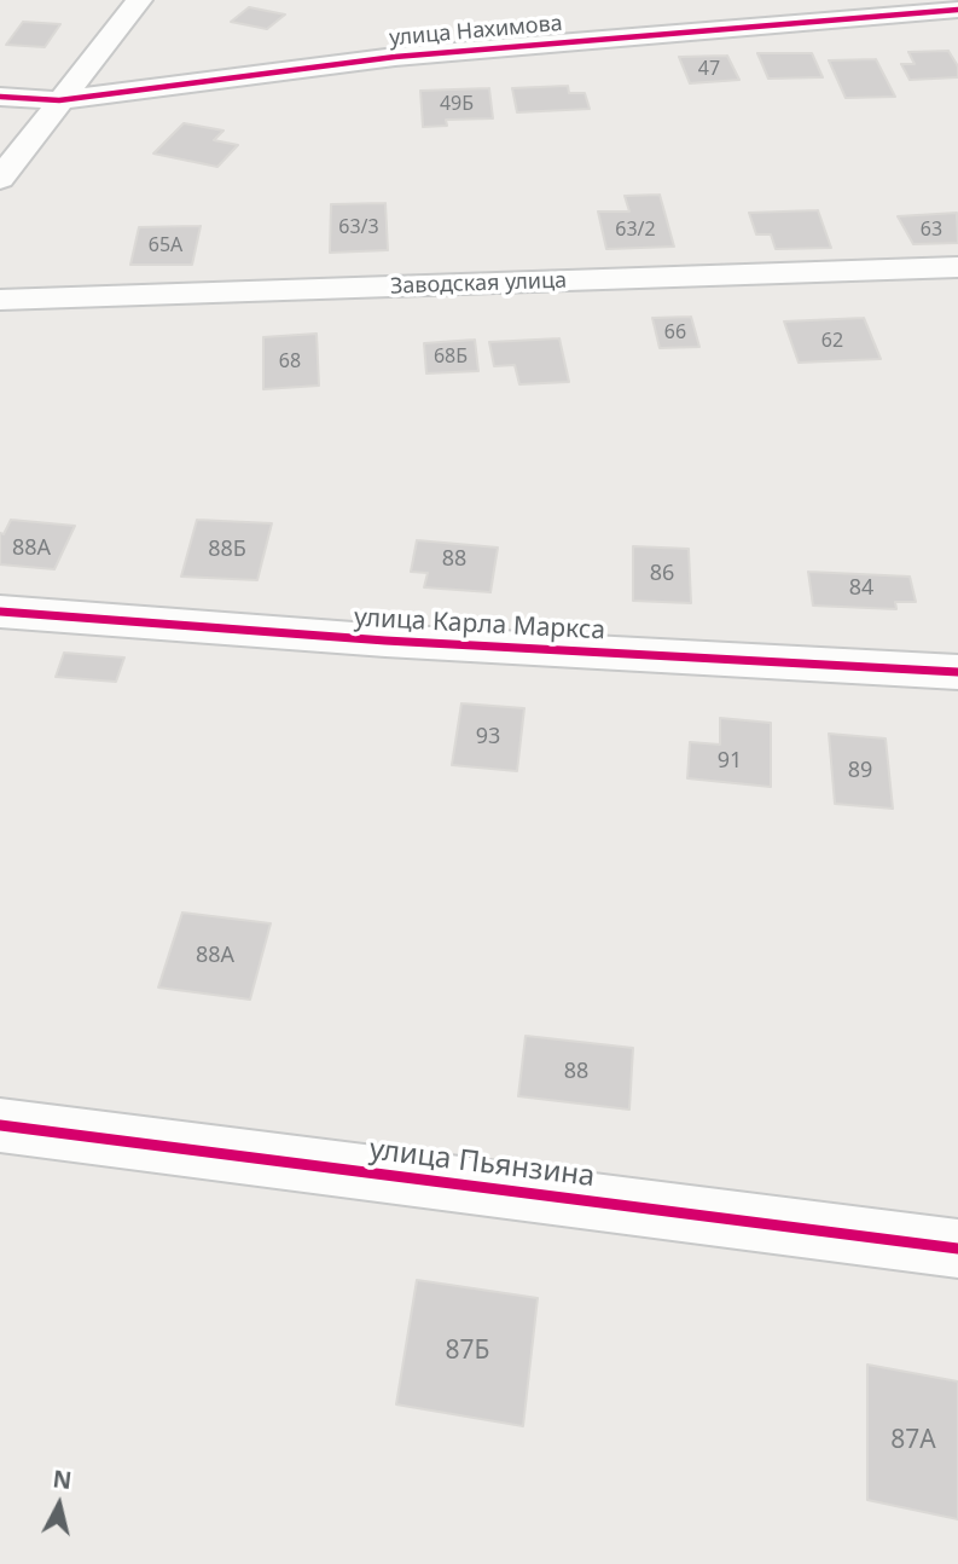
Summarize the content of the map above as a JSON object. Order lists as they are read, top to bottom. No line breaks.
{"streets":{"street":["улица Нахимова","Заводская улица","улица Карла Маркса","улица Пьянзина"]},"house_numbers":["47","49Б","63/3","63/2","63","65А","66","62","68Б","68","88А","88Б","88","86","84","93","91","89","88А","88","87Б","87А"],"north":"top"}
